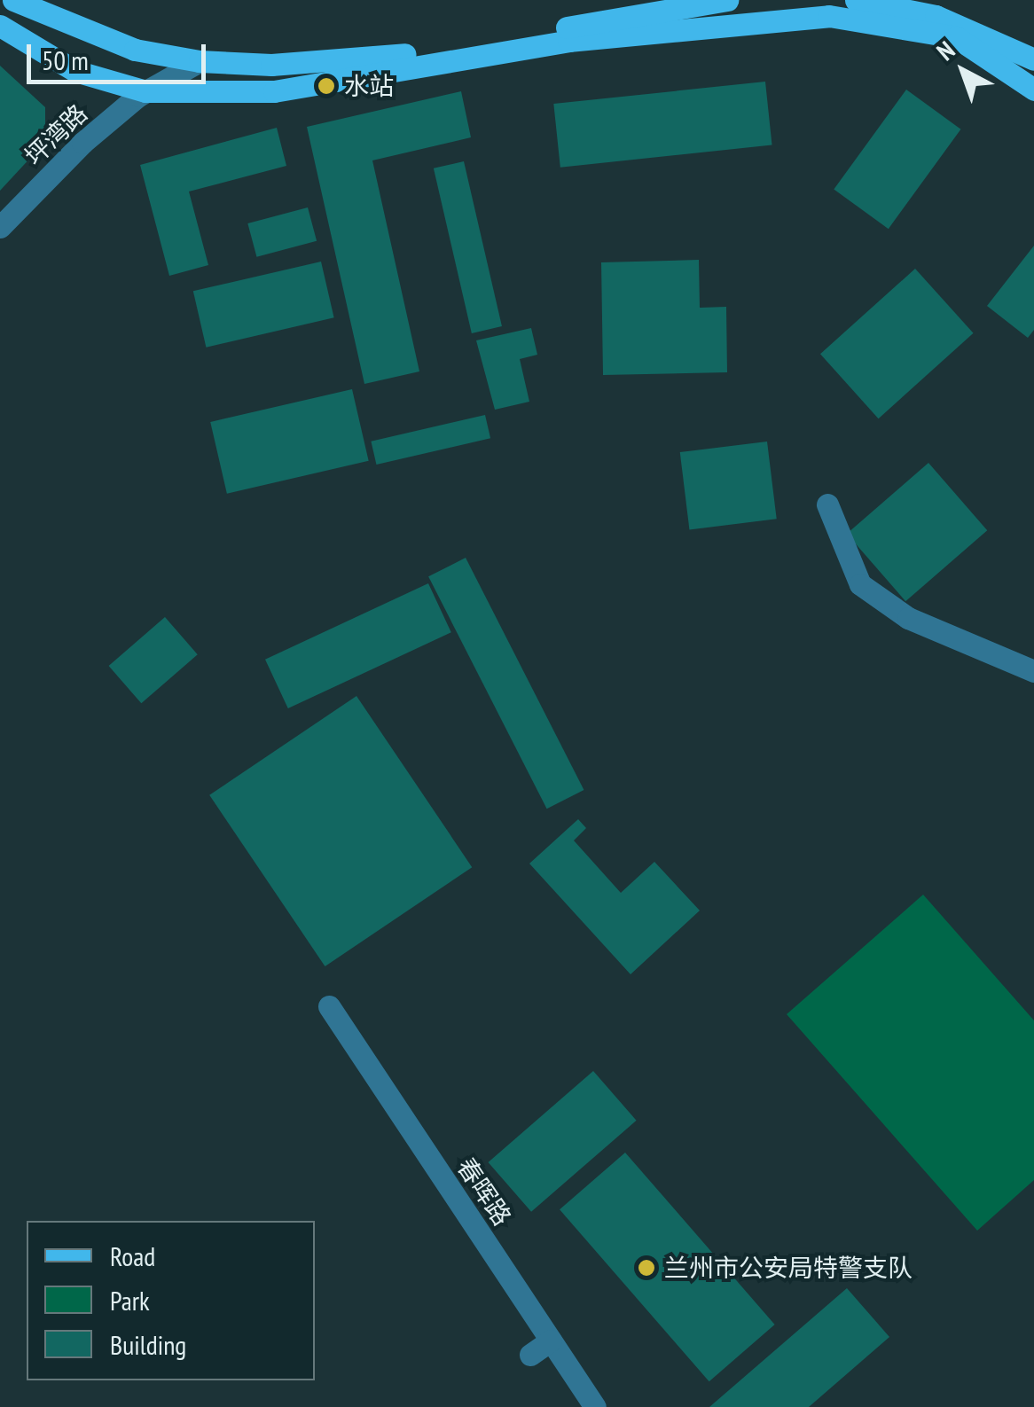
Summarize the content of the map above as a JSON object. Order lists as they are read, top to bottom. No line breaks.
{"streets":{"street":["坪湾路","春晖路"]},"places":["水站","兰州市公安局特警支队"],"legend":["Road","Park","Building"],"scale_bar":"50 m","north":"top left"}
